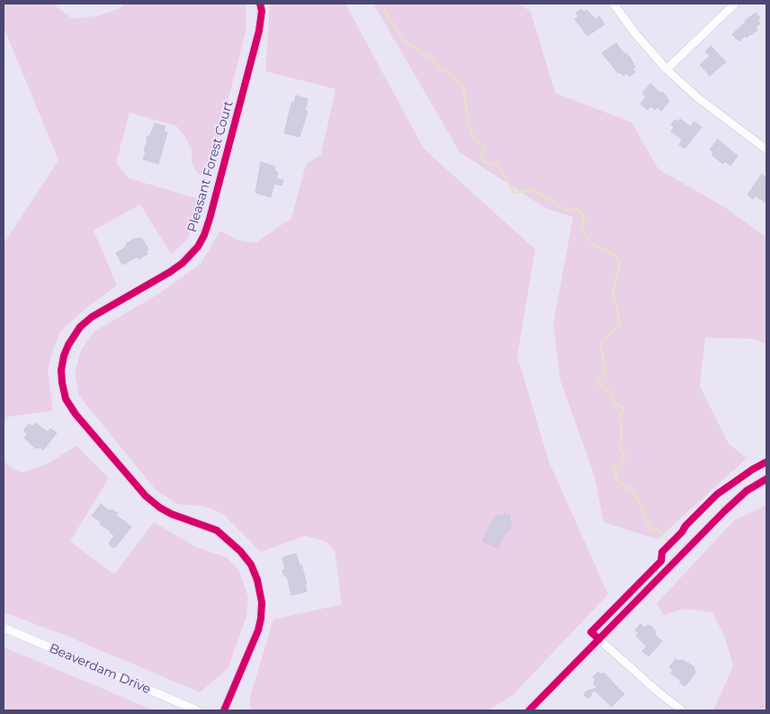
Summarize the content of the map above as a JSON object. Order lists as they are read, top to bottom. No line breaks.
{"streets":{"street":["Pleasant Forest Court","Beaverdam Drive"]}}
